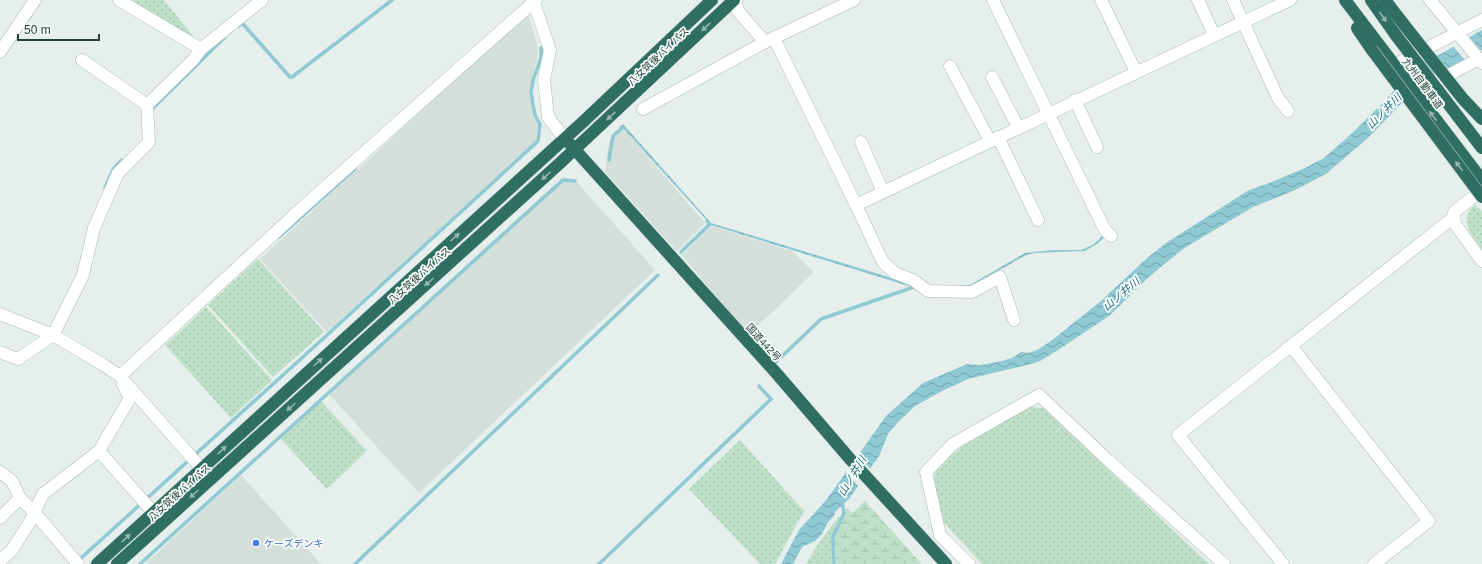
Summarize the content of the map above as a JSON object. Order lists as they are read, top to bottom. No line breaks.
{"streets":{"highway":["八女筑後バイパス","九州自動車道","国道442号"]},"crossings":[["八女筑後バイパス","国道442号"]],"water":["山ノ井川"],"places":["ケーズデンキ"],"scale_bar":"50 m"}
